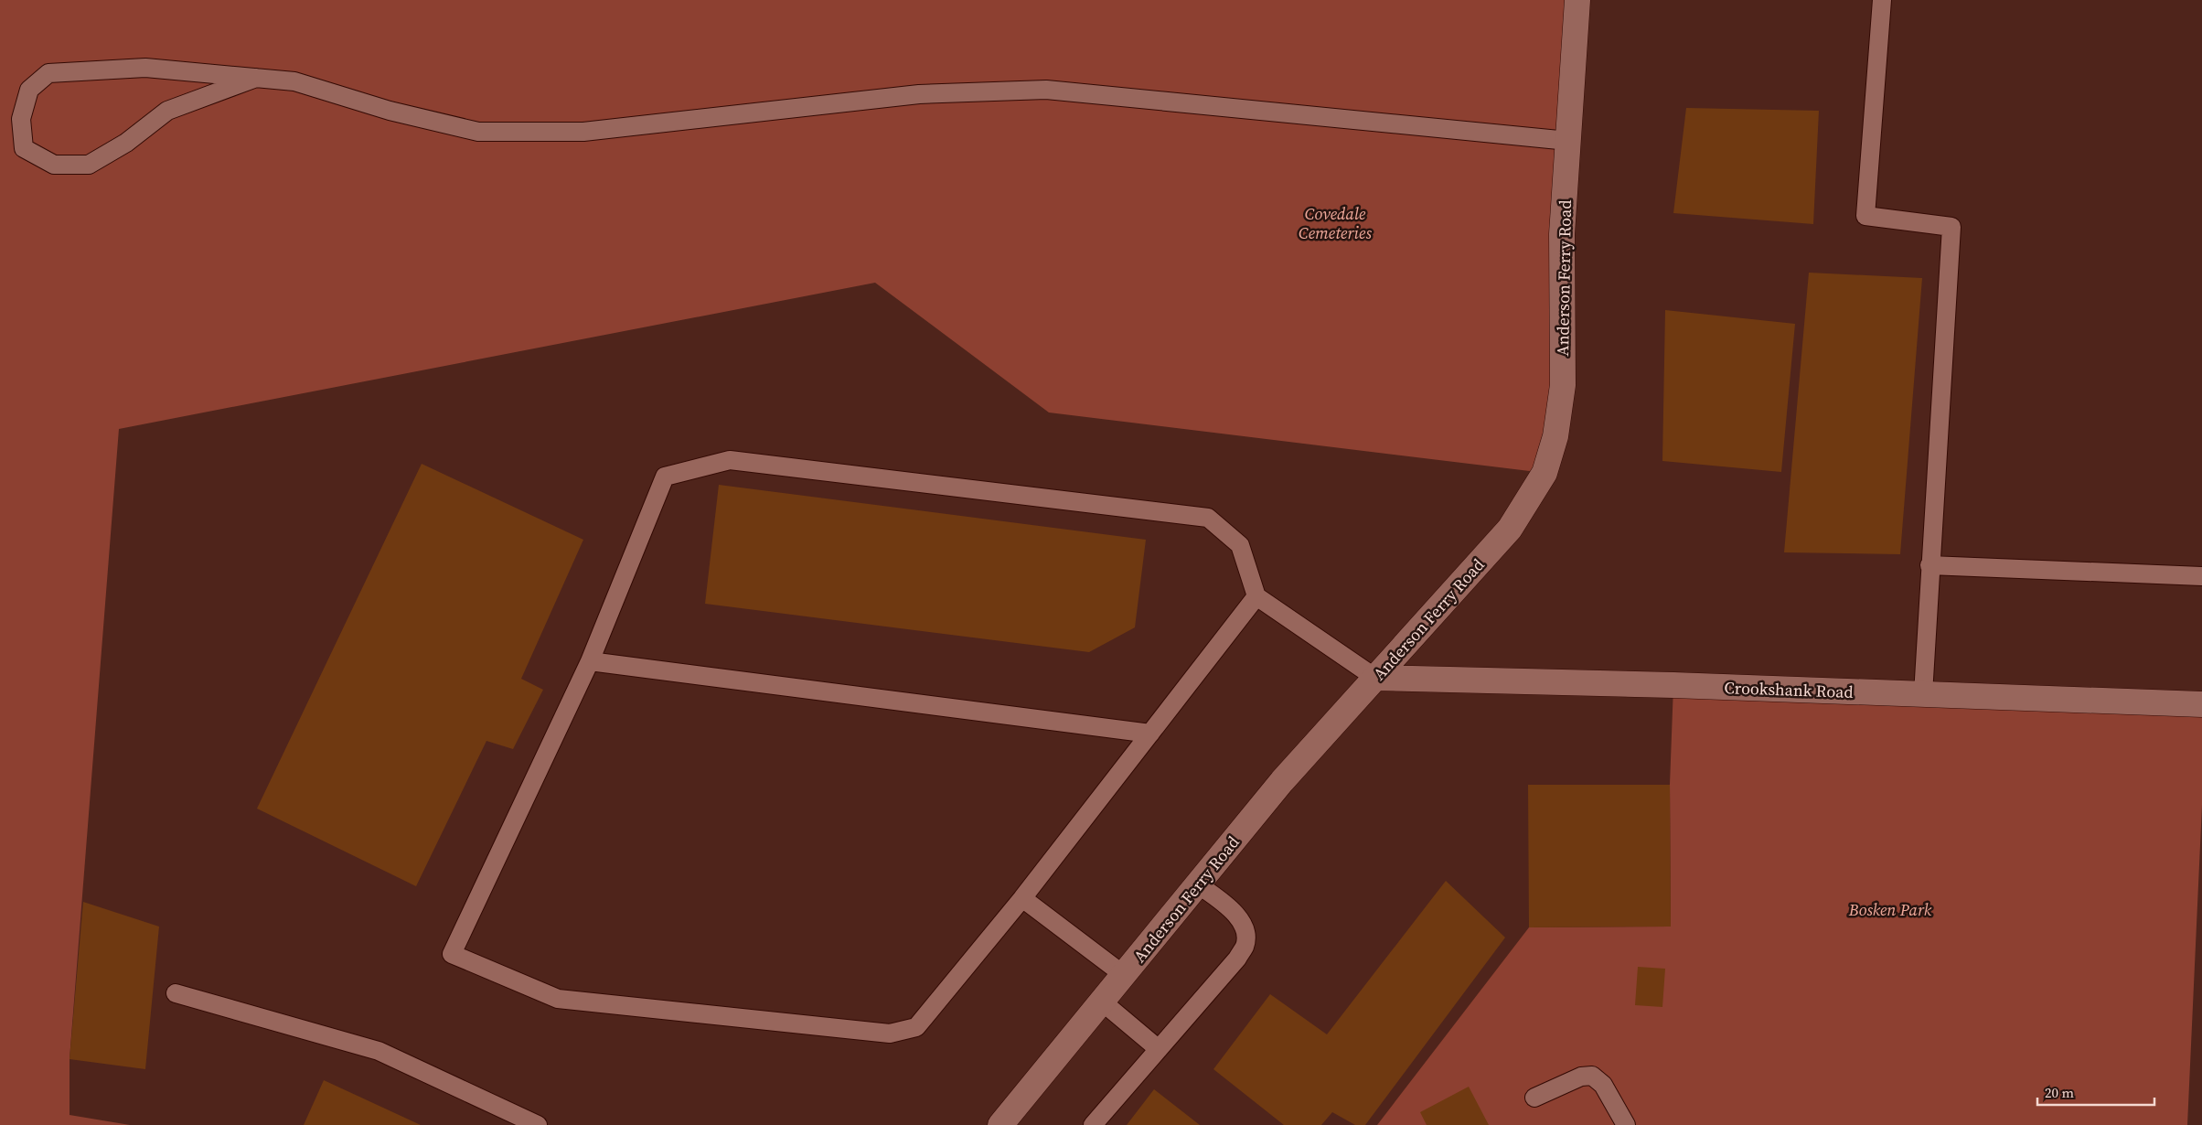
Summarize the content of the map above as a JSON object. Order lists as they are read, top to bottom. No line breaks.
{"streets":{"street":["Anderson Ferry Road","Crookshank Road"]},"crossings":[["Anderson Ferry Road","Crookshank Road"]],"parks":["Covedale Cemeteries","Bosken Park"],"scale_bar":"20 m"}
